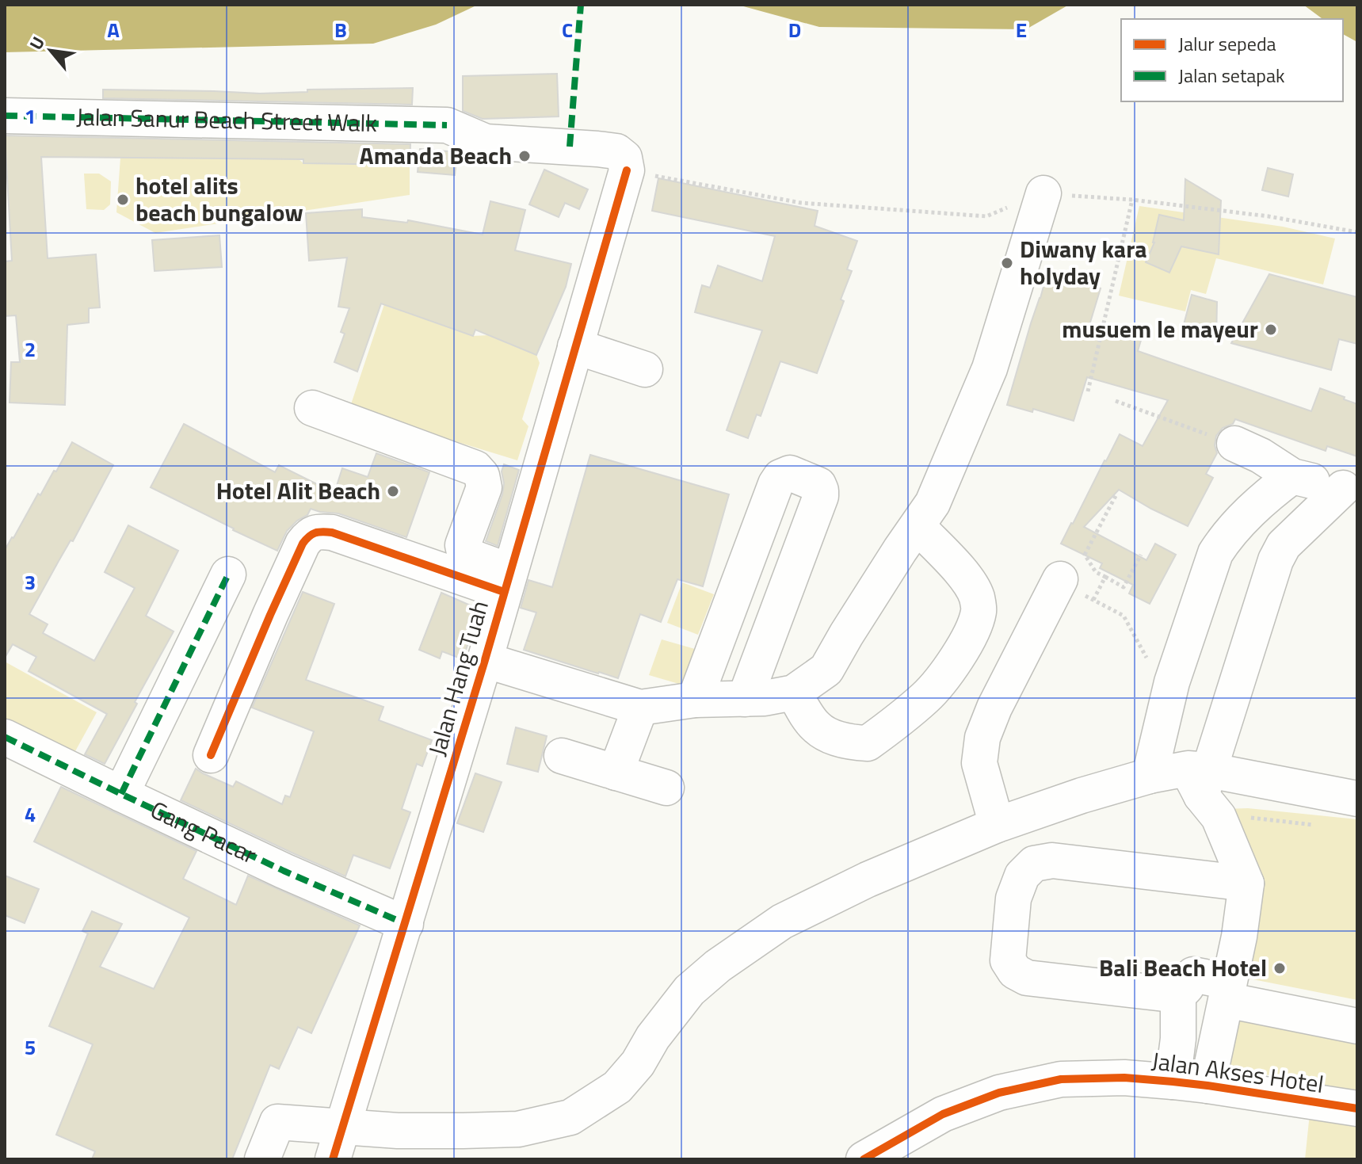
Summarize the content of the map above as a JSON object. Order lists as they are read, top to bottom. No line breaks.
{"streets":{"street":["Jalan Sanur Beach Street Walk","Jalan Hang Tuah","Gang Pacar","Jalan Akses Hotel"]},"crossings":[["Jalan Sanur Beach Street Walk","Jalan Hang Tuah"],["Jalan Hang Tuah","Gang Pacar"]],"places":["Amanda Beach","hotel alits beach bungalow","Diwany kara holyday","musuem le mayeur","Hotel Alit Beach","Bali Beach Hotel"],"legend":["Jalur sepeda","Jalan setapak"],"north":"top left","grid":{"columns":["A","B","C","D","E"],"rows":["1","2","3","4","5"]}}
